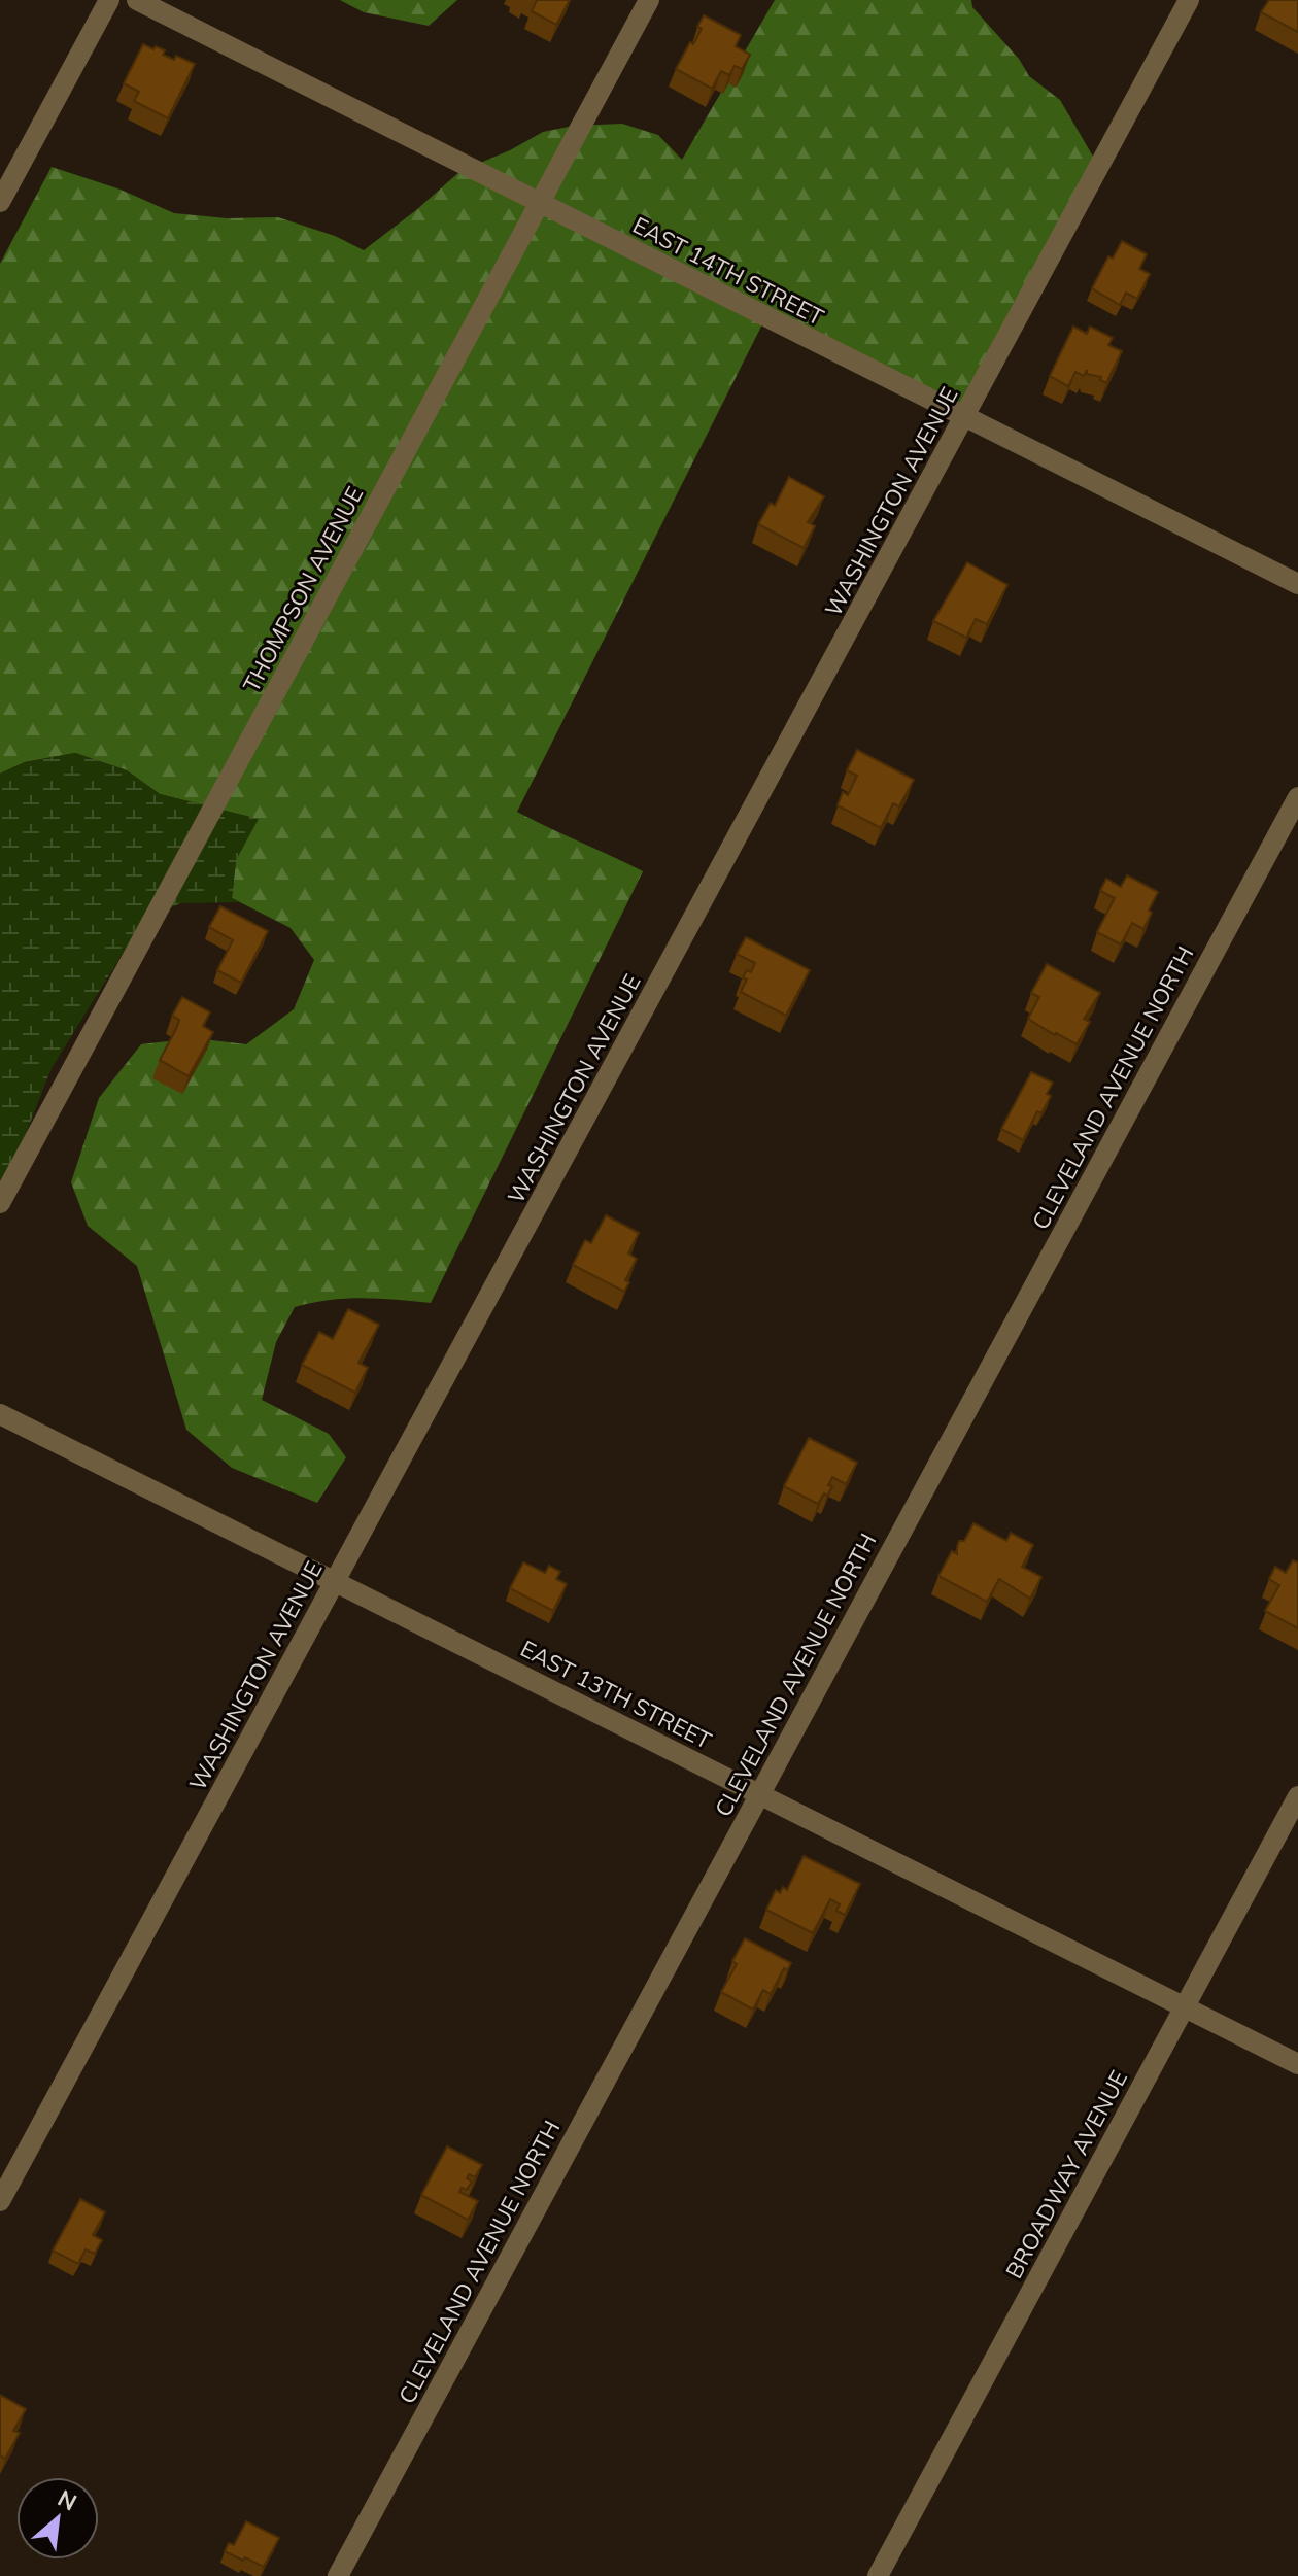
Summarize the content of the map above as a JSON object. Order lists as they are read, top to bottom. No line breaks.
{"streets":{"street":["EAST 14TH STREET","WASHINGTON AVENUE","THOMPSON AVENUE","CLEVELAND AVENUE NORTH","EAST 13TH STREET","BROADWAY AVENUE"]},"crossings":[["EAST 14TH STREET","WASHINGTON AVENUE"],["EAST 14TH STREET","THOMPSON AVENUE"],["WASHINGTON AVENUE","EAST 13TH STREET"],["CLEVELAND AVENUE NORTH","EAST 13TH STREET"],["EAST 13TH STREET","BROADWAY AVENUE"]],"north":"top right"}
